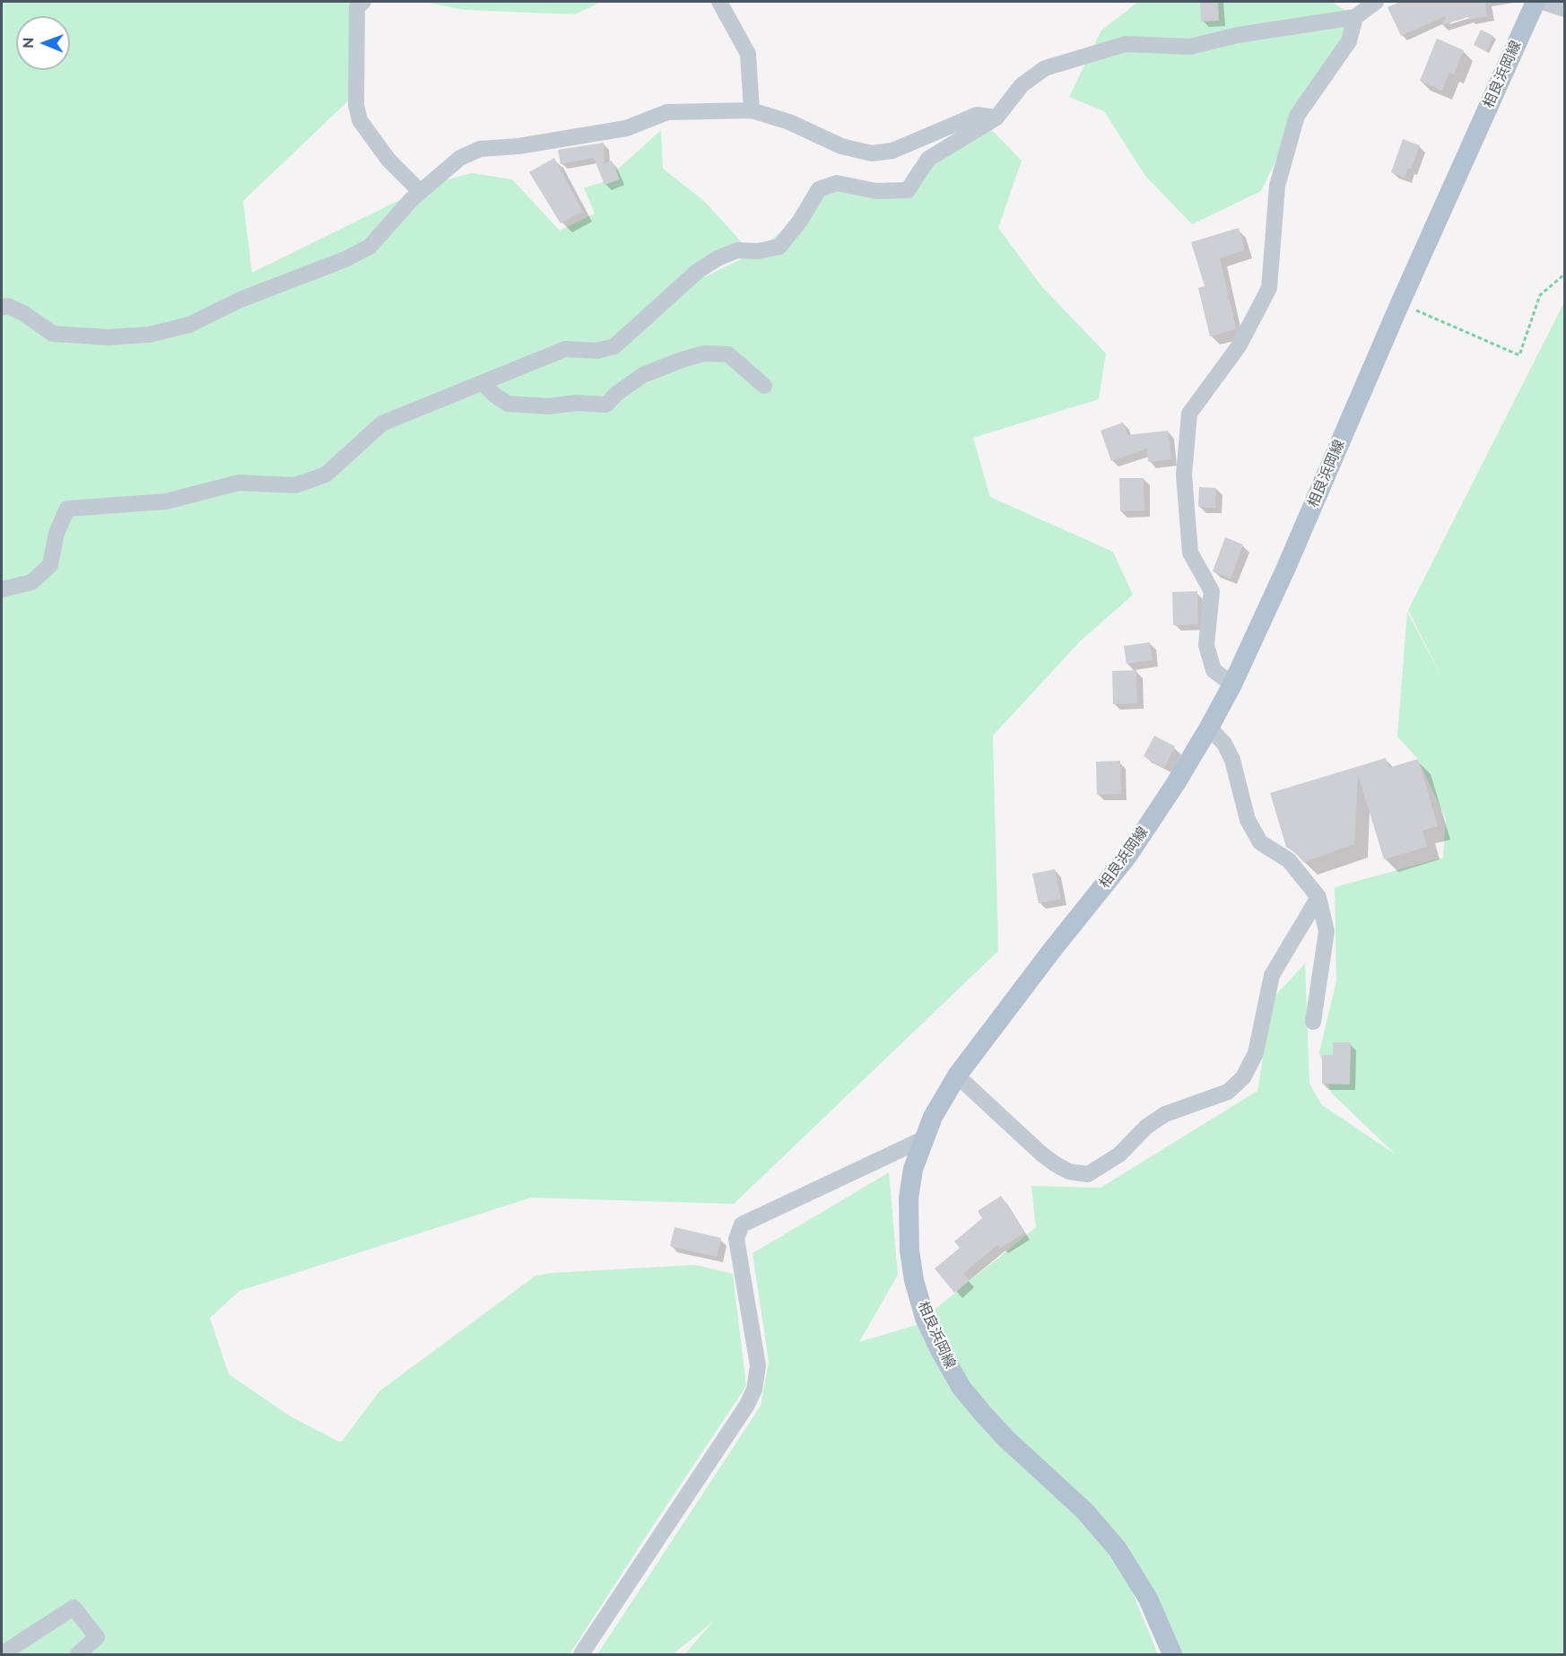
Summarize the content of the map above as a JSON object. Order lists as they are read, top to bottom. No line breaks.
{"streets":{"main road":["相良浜岡線"]},"north":"left"}
